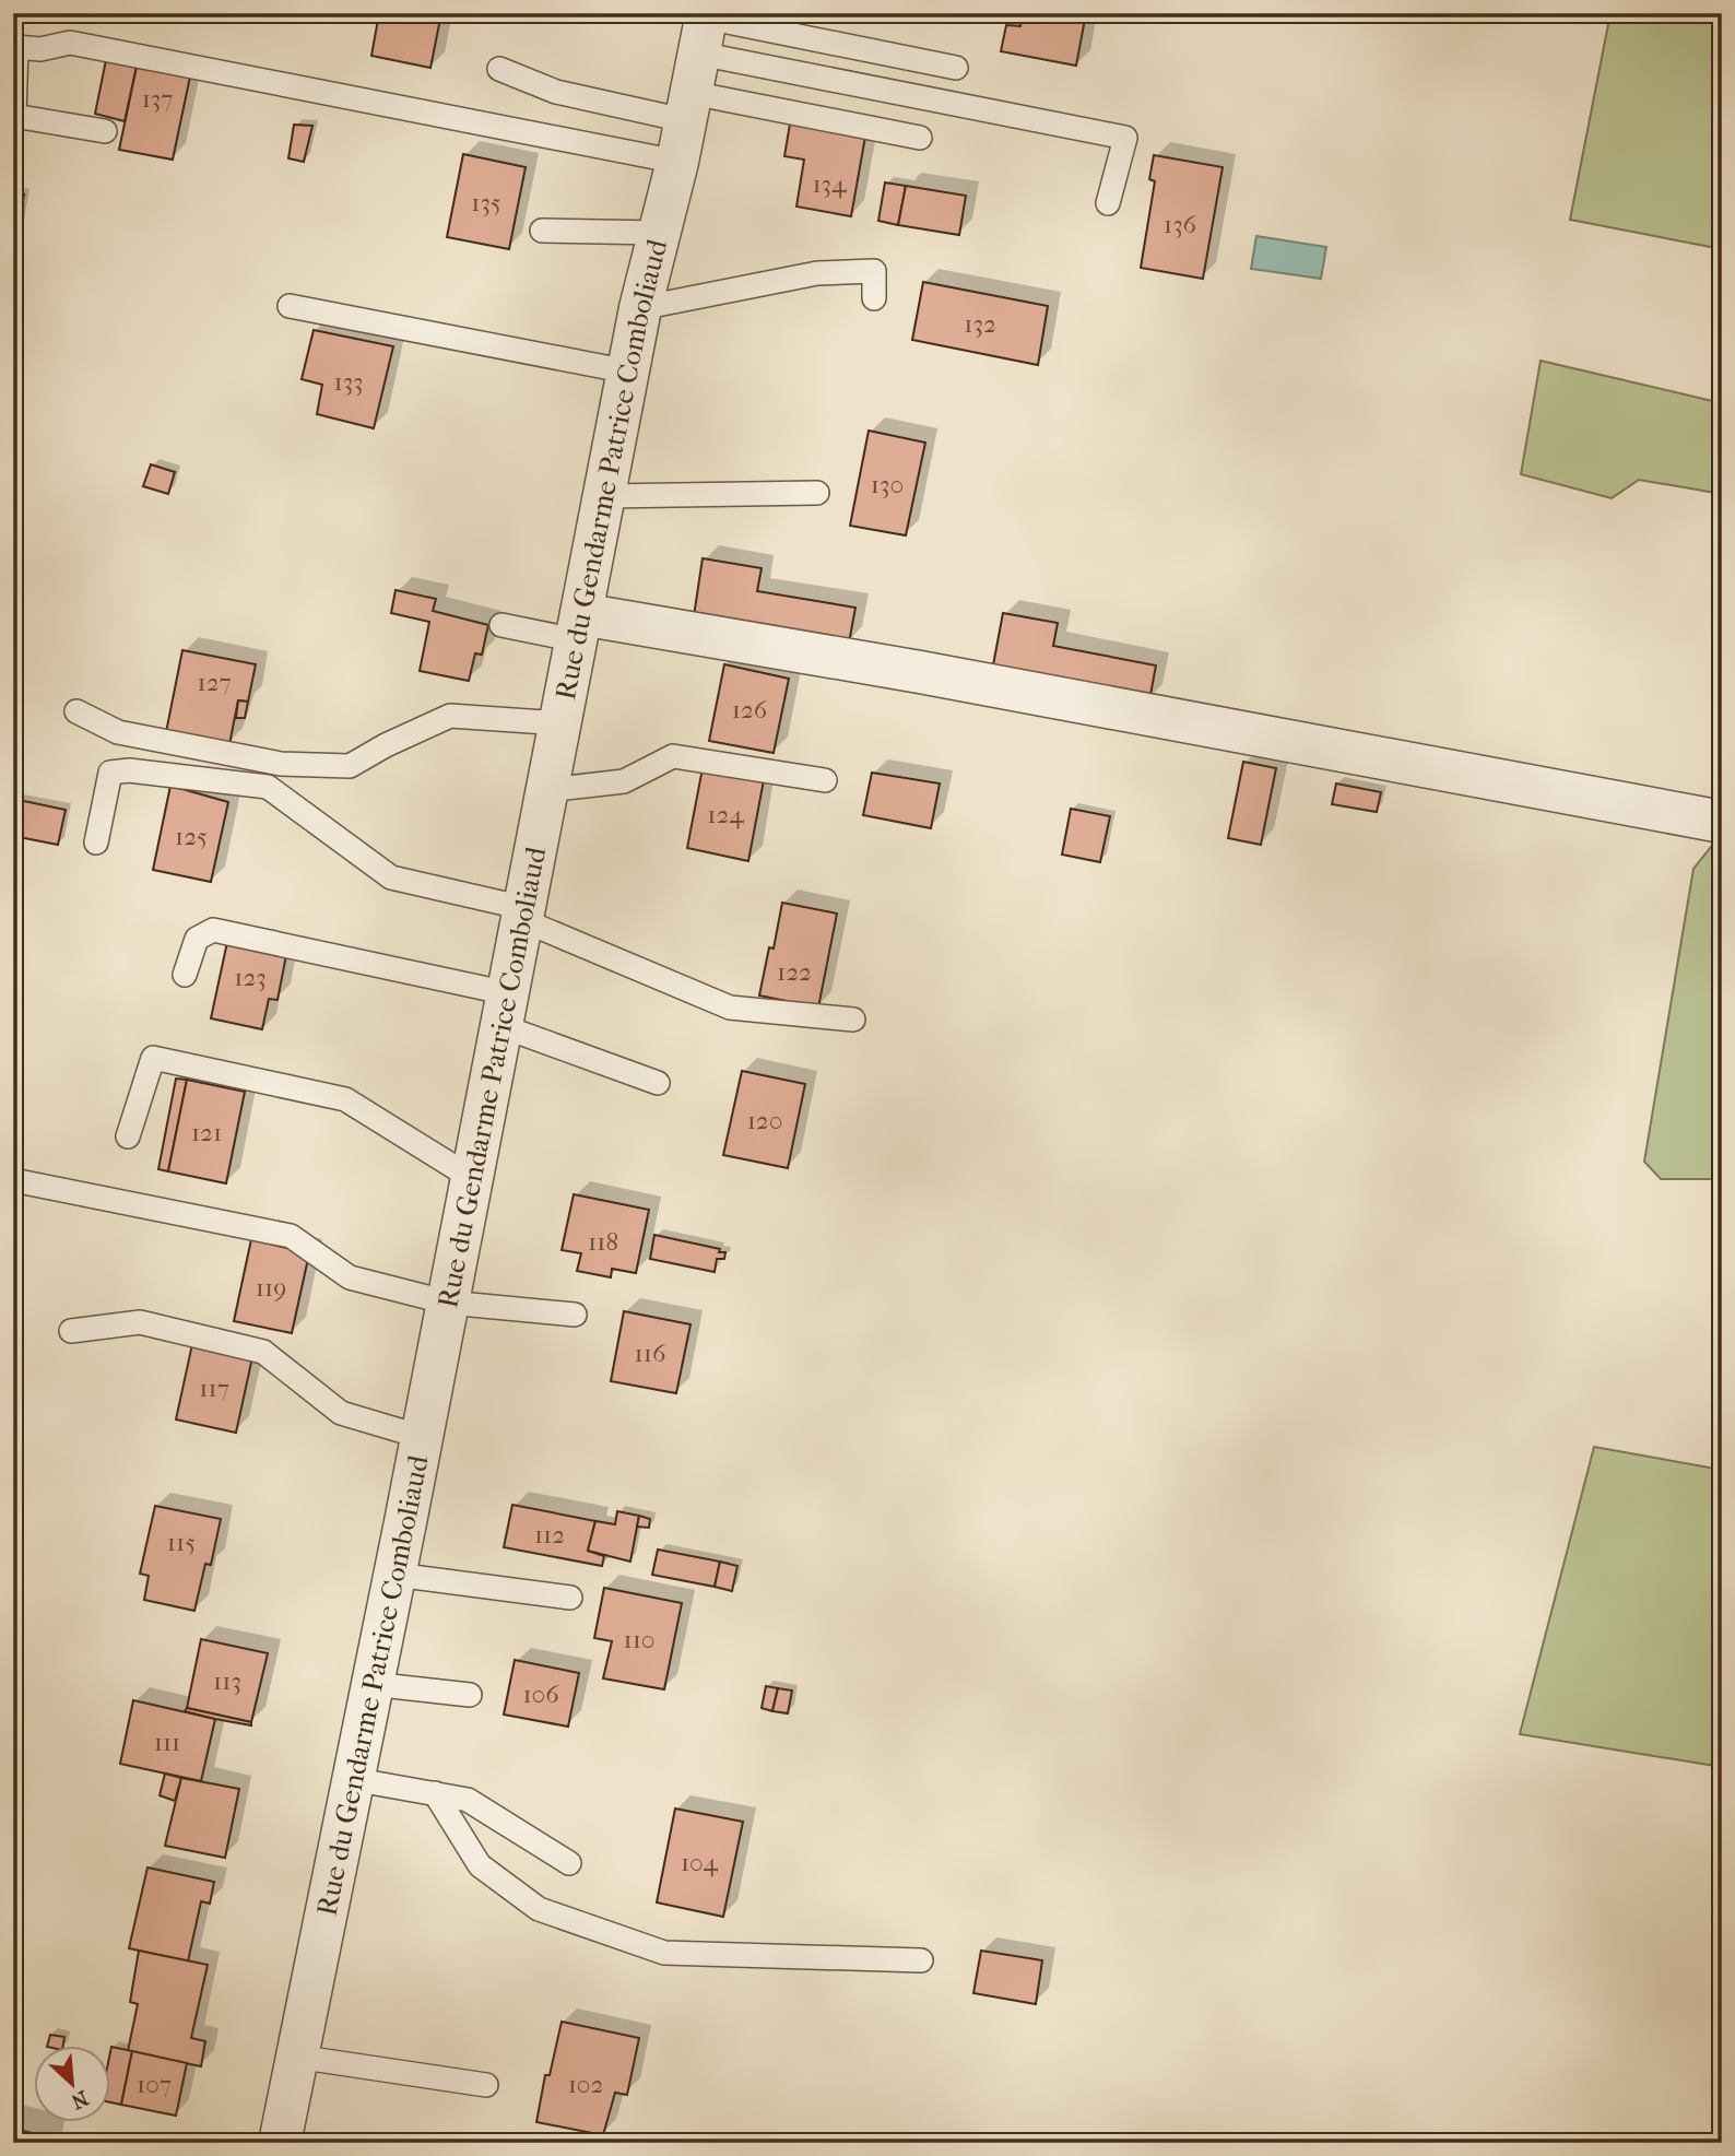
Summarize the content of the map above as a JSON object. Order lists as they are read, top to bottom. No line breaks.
{"streets":{"street":["Rue du Gendarme Patrice Comboliaud"]},"house_numbers":["137","134","135","136","132","133","130","127","126","124","125","122","123","120","121","118","119","116","117","112","115","110","113","106","111","104","107","102"],"north":"bottom right"}
